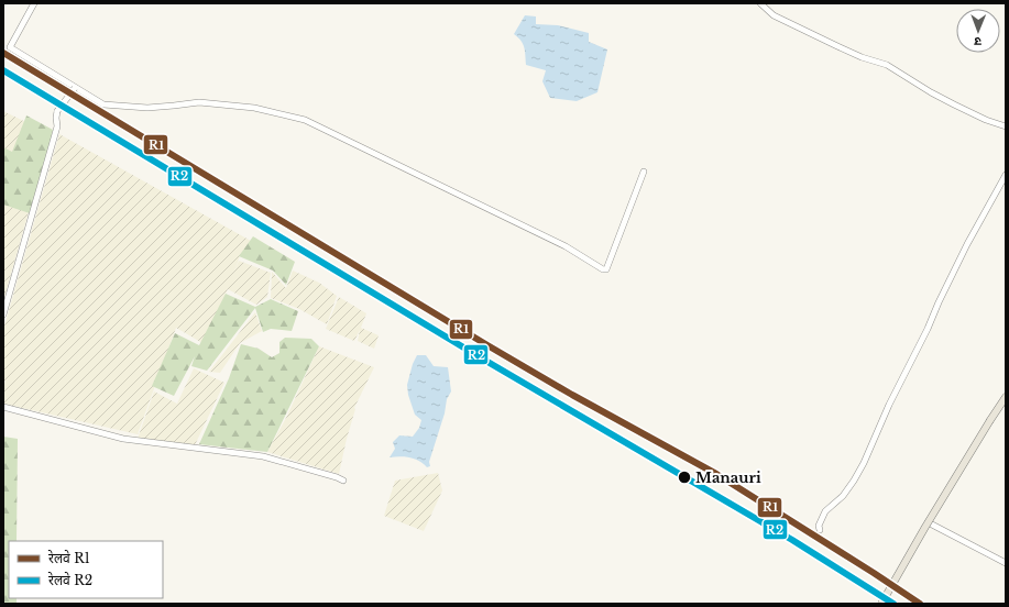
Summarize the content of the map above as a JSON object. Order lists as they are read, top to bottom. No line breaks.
{"places":["Manauri"],"lines":["rail line R1","rail line R2"],"legend":["रेलवे R1","रेलवे R2"],"north":"bottom"}
